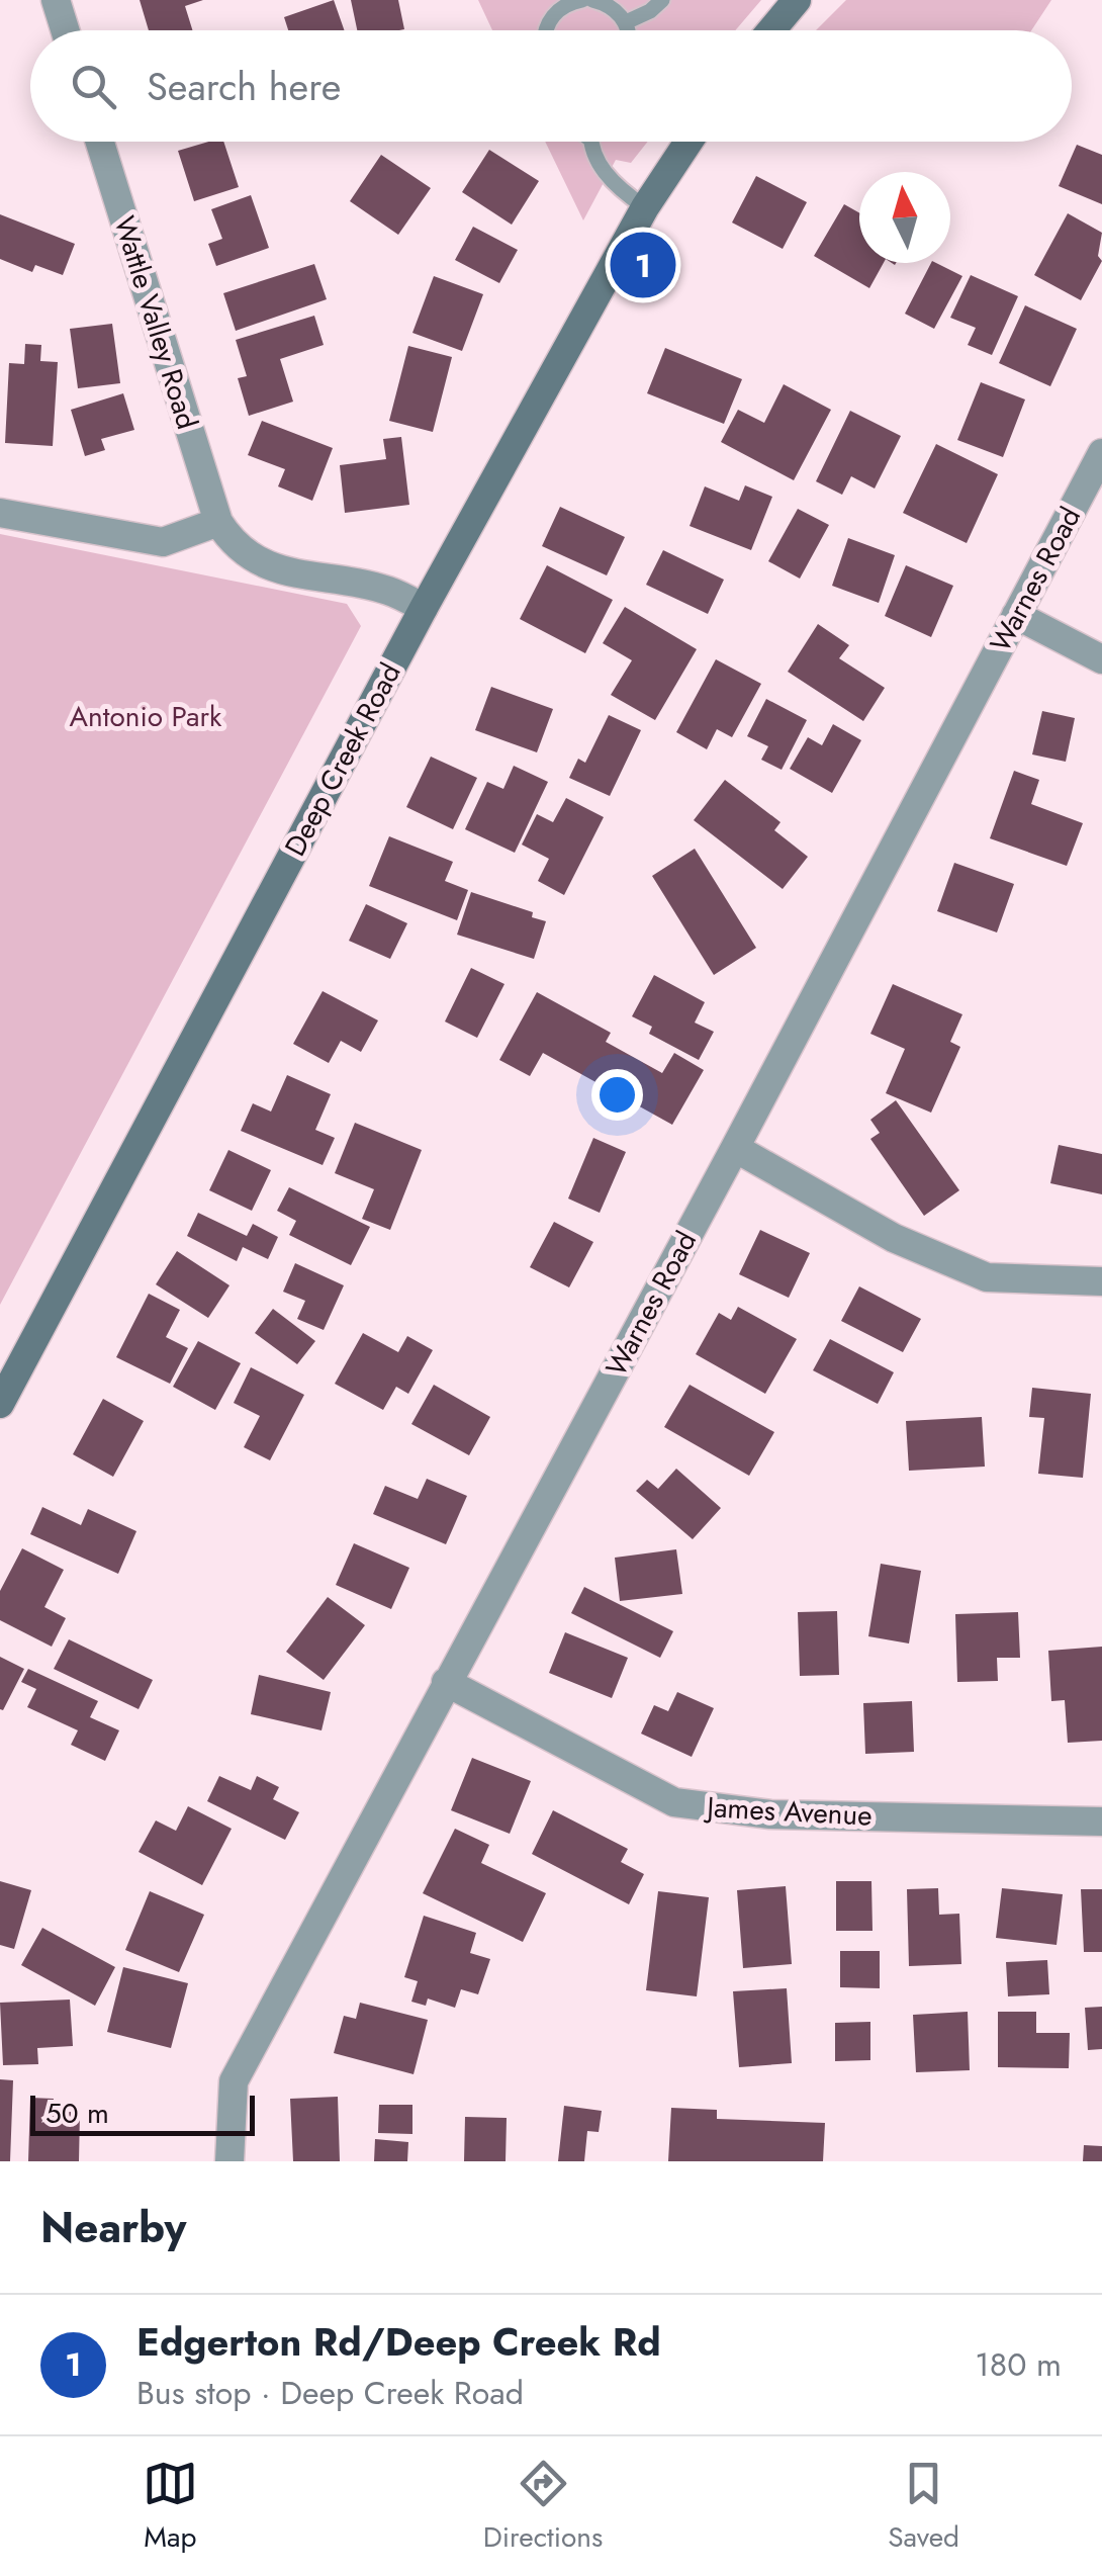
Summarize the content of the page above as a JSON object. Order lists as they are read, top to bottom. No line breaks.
{"streets":{"main road":["Deep Creek Road"],"street":["Wattle Valley Road","Warnes Road","James Avenue"]},"crossings":[["Warnes Road","James Avenue"]],"parks":["Antonio Park"],"scale_bar":"50 m","north":"top","page":{"search":"Search here","pins":"1","scale":"50 m","heading":"Nearby","list":[{"mark":"1","name":"Edgerton Rd/Deep Creek Rd","note":"Bus stop · Deep Creek Road","value":"180 m"}],"nav":["Map","Directions","Saved"]}}
